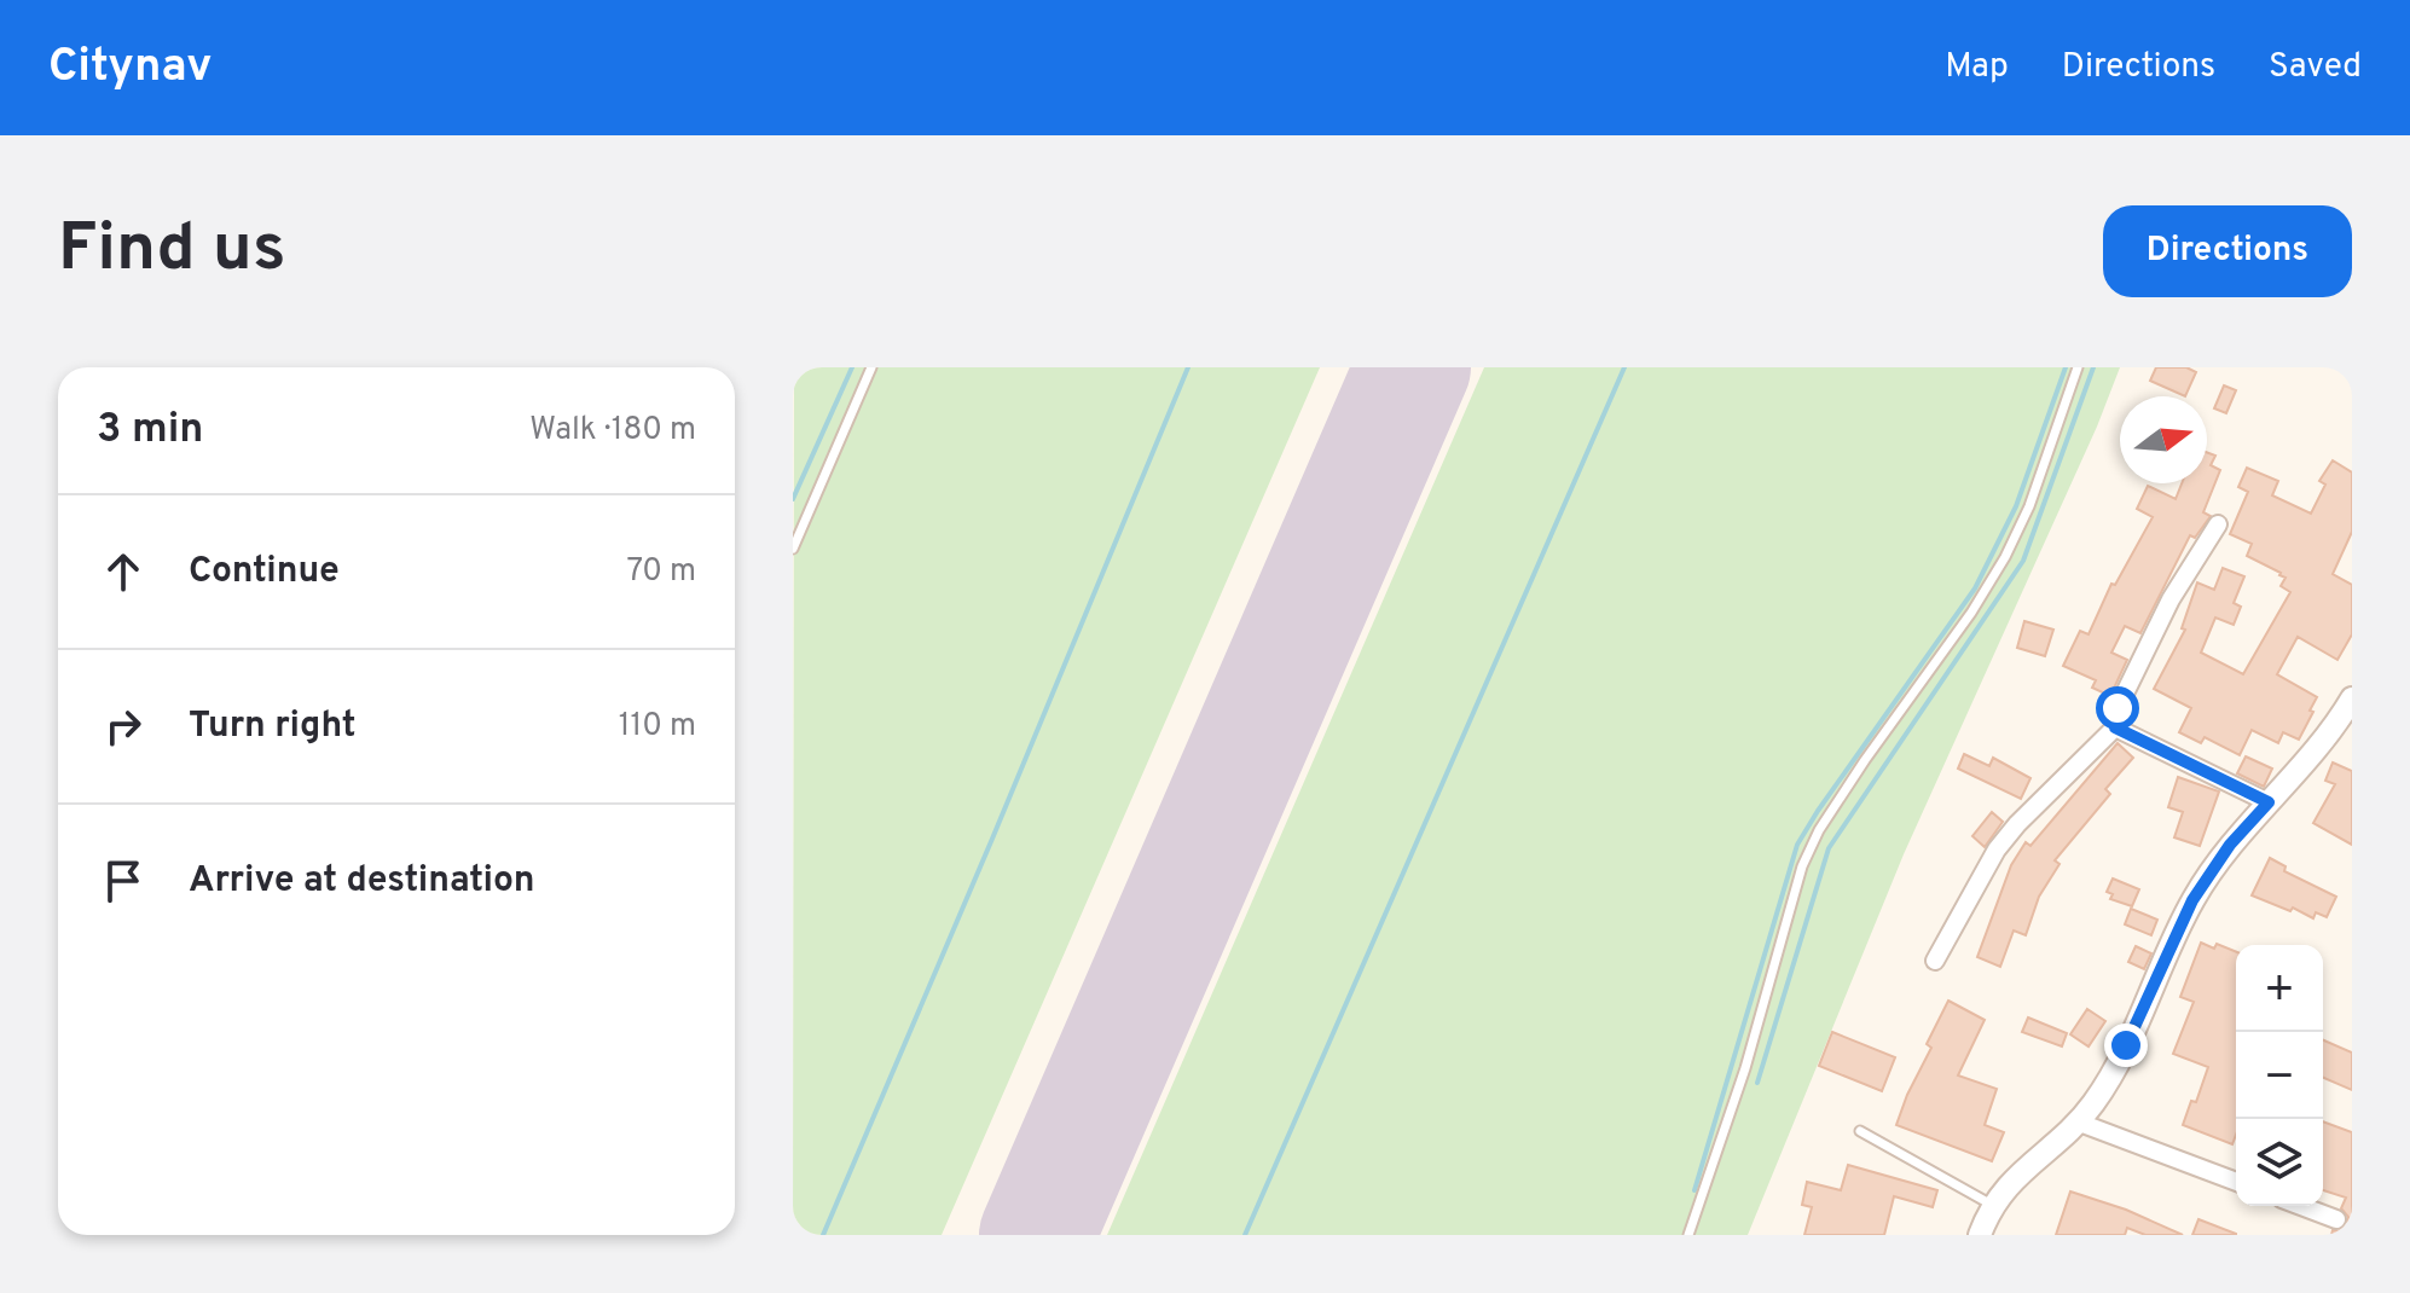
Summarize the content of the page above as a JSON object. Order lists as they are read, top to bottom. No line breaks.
{"north":"right","page":{"header":"Citynav","nav":["Map","Directions","Saved"],"buttons":"Directions","title":"Find us","heading":["3 min","Walk · 180 m"],"list":[["Continue","70 m"],["Turn right","110 m"],"Arrive at destination"],"map_buttons":["+","−"]}}
